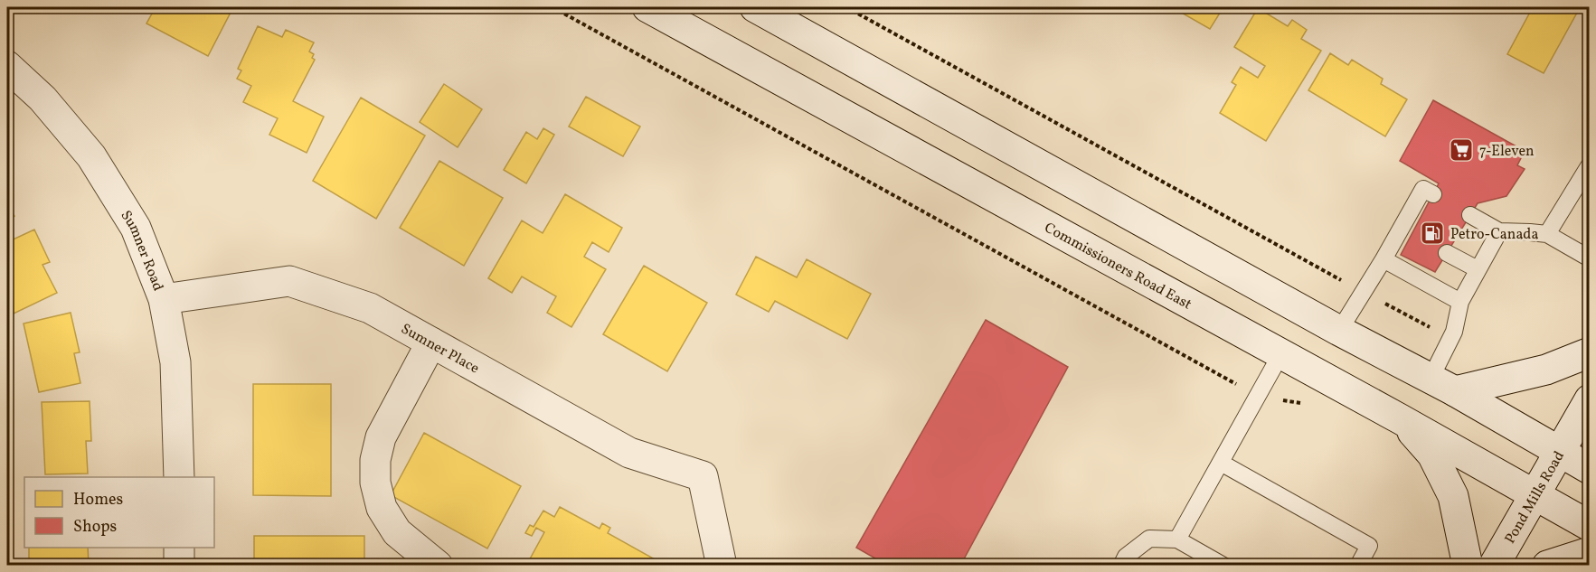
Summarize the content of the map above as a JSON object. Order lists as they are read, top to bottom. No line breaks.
{"streets":{"main road":["Sumner Road","Commissioners Road East","Sumner Place","Pond Mills Road"]},"crossings":[["Sumner Road","Sumner Place"],["Commissioners Road East","Pond Mills Road"]],"places":{"supermarket":["7-Eleven"],"fuel station":["Petro-Canada"]},"legend":["Homes","Shops"]}
